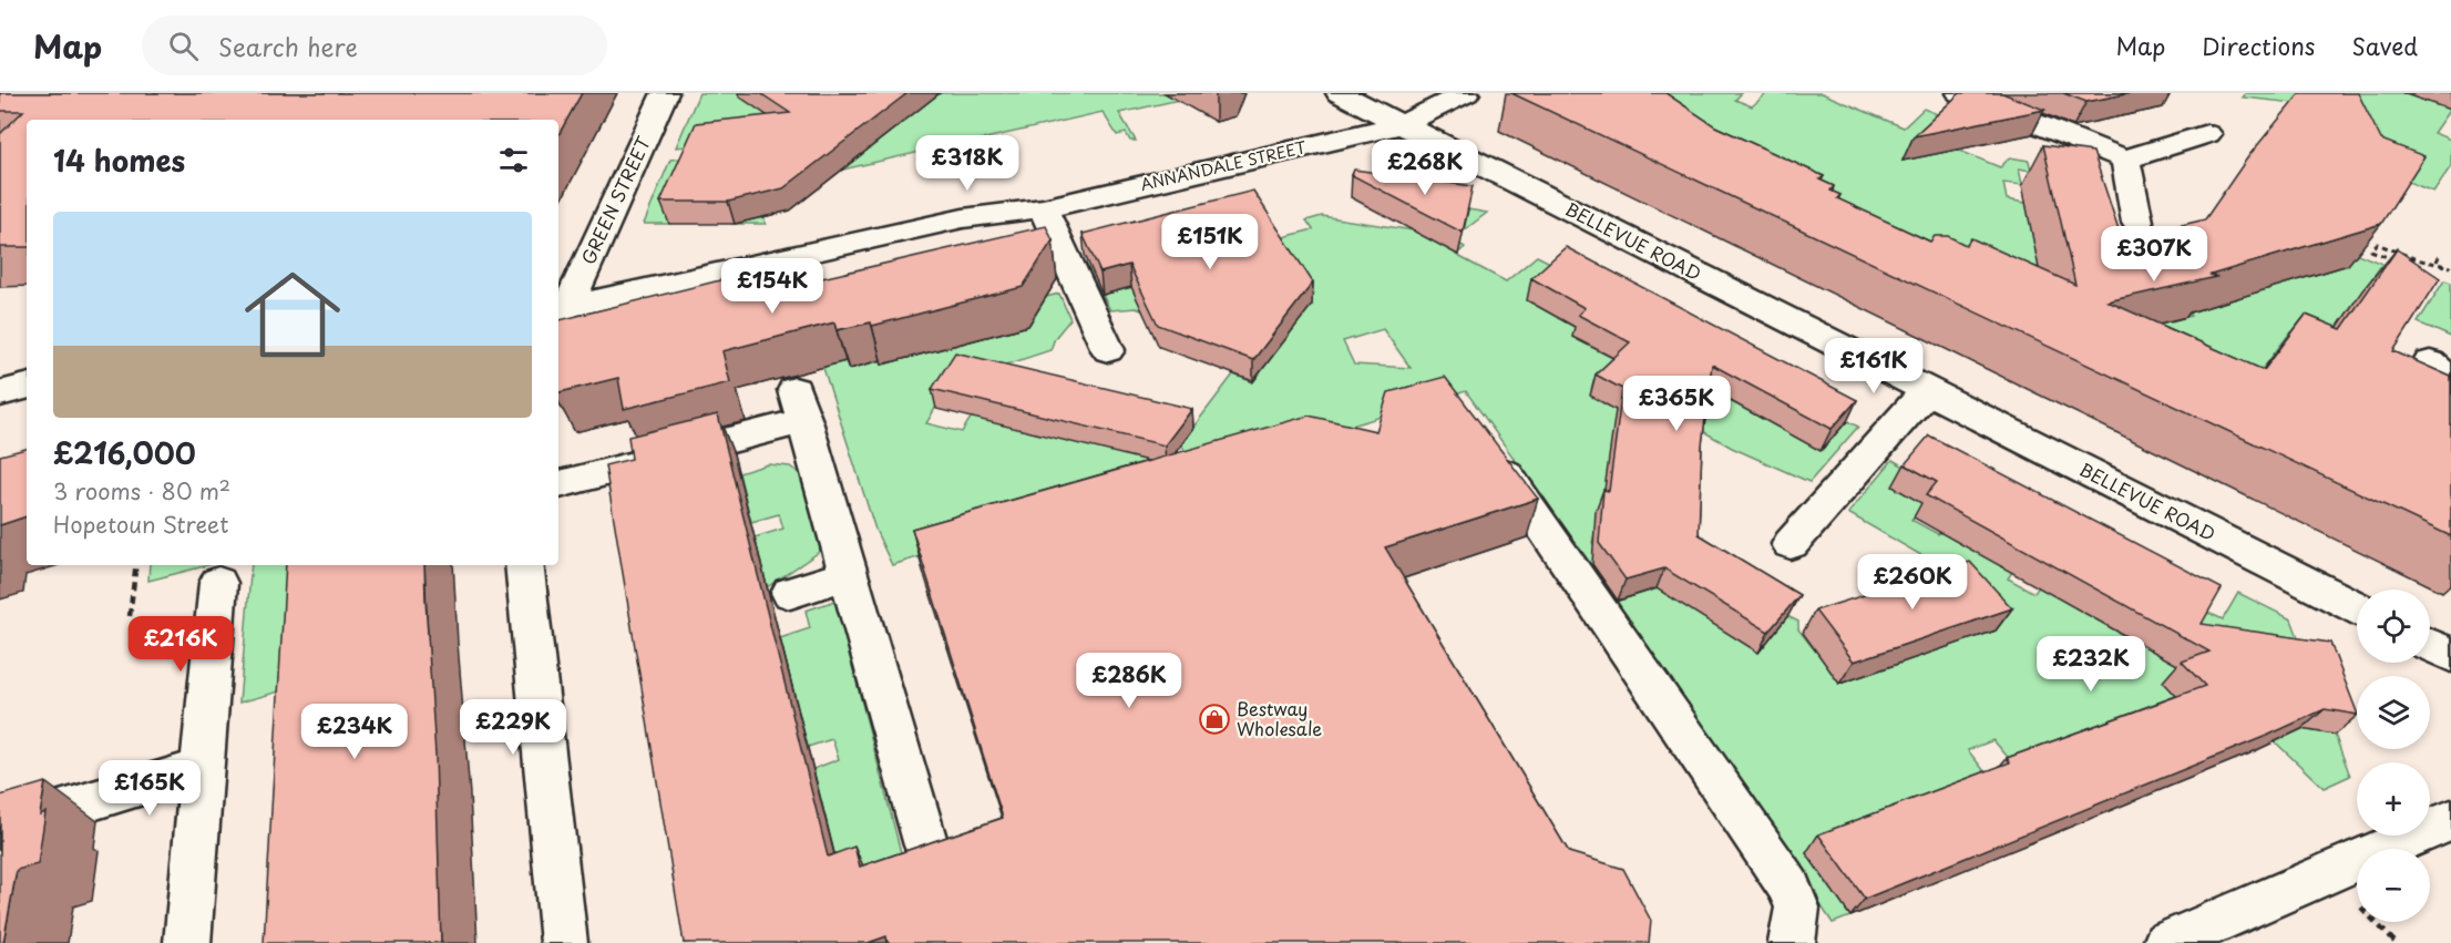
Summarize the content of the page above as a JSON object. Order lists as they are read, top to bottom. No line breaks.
{"streets":{"street":["ANNANDALE STREET","GREEN STREET","BELLEVUE ROAD"]},"crossings":[["ANNANDALE STREET","GREEN STREET"],["ANNANDALE STREET","BELLEVUE ROAD"]],"places":{"shop":["Bestway Wholesale"]},"page":{"header":"Map","search":"Search here","nav":["Map","Directions","Saved"],"heading":"14 homes","price":["£318K","£268K","£151K","£307K","£154K","£161K","£365K","£260K","£216K","£232K","£286K","£229K","£234K","£165K"],"list":[{"name":"£216,000","note":"3 rooms · 80 m² · Hopetoun Street"}],"map_buttons":["+","−"]}}
